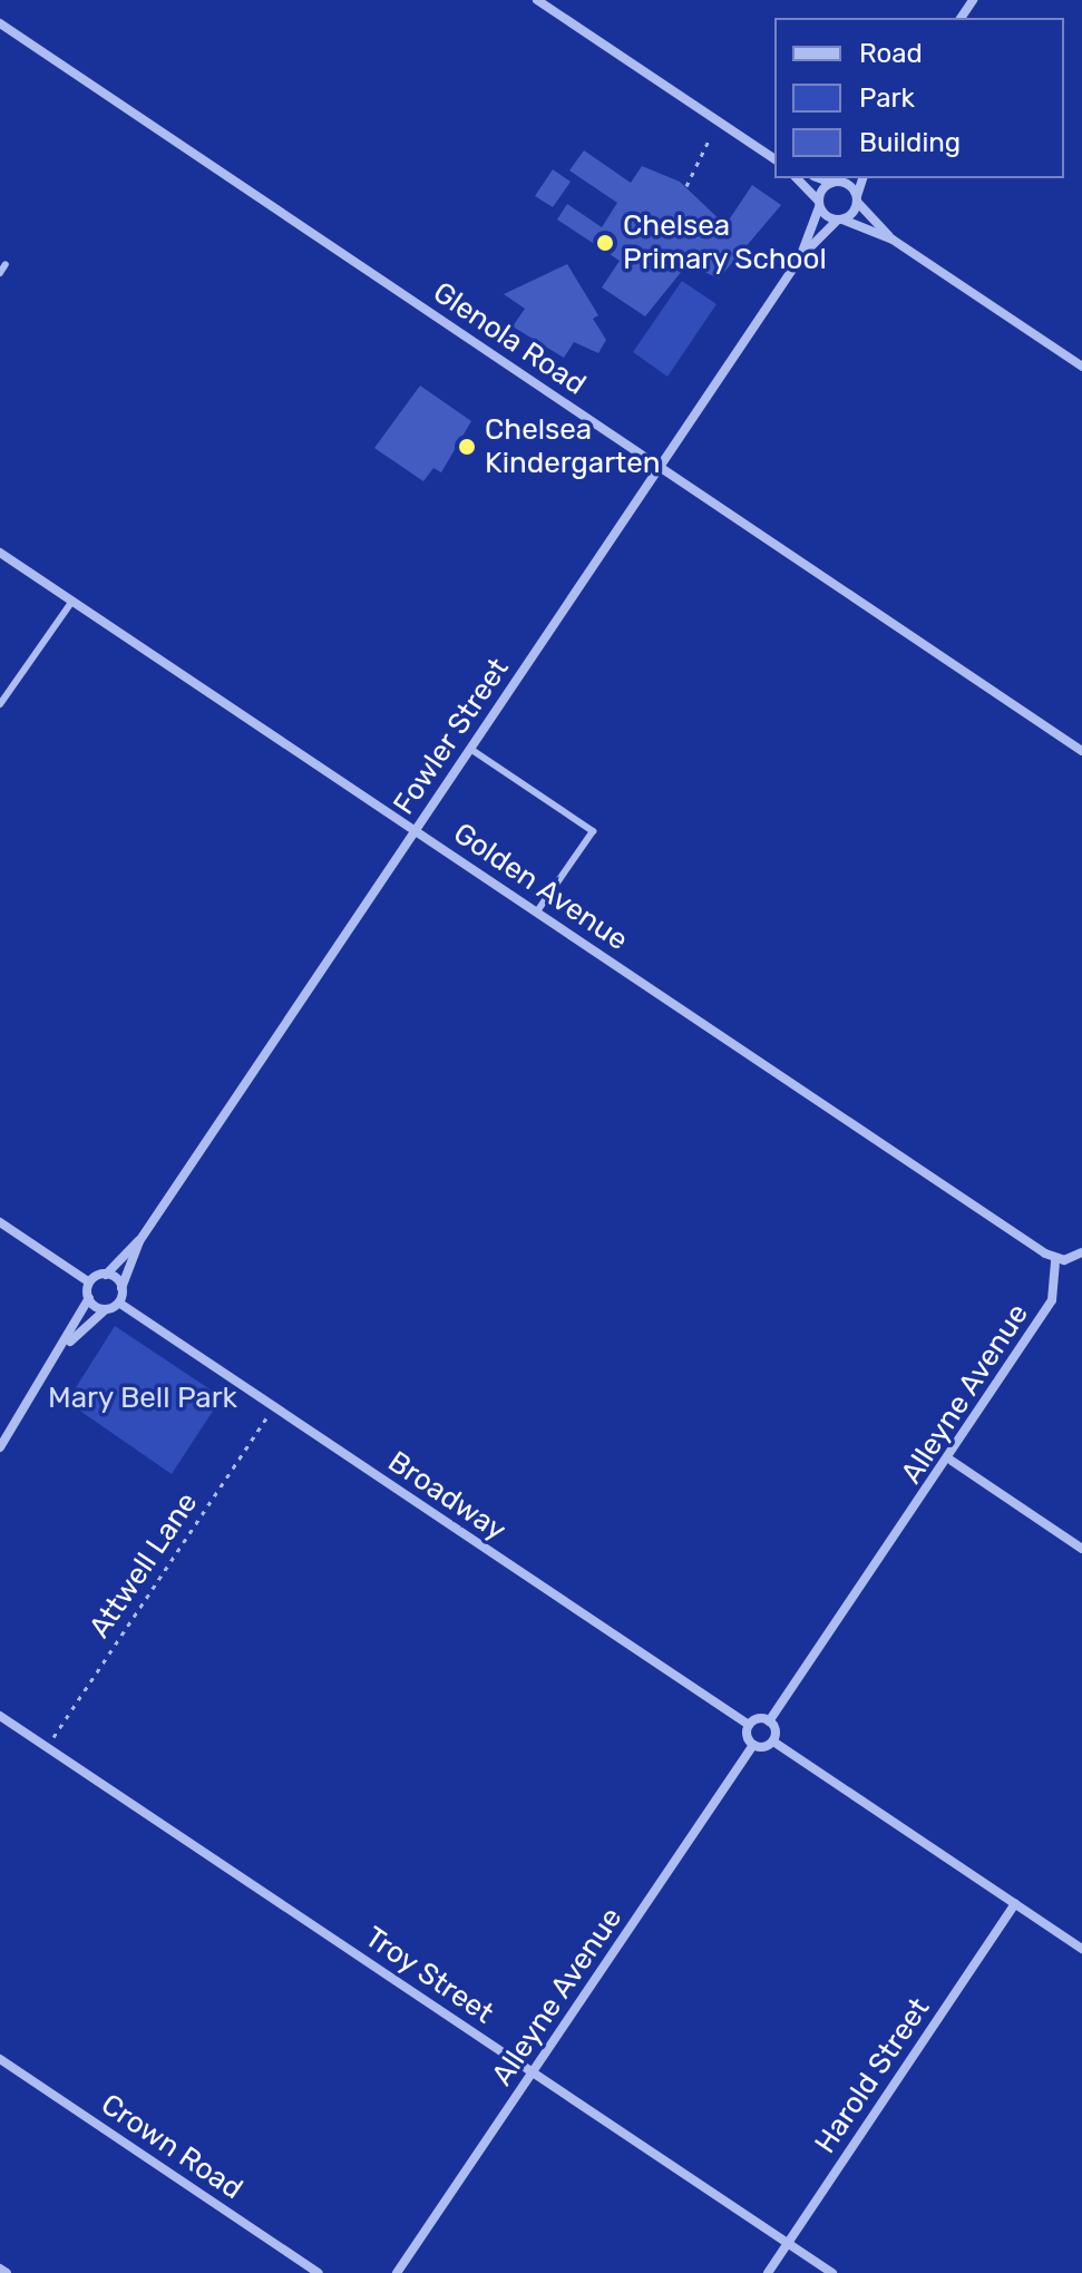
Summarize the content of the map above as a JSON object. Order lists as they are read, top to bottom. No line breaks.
{"streets":{"street":["Glenola Road","Fowler Street","Golden Avenue","Alleyne Avenue","Broadway","Troy Street","Harold Street","Crown Road"],"path":["Attwell Lane"]},"crossings":[["Glenola Road","Fowler Street"],["Fowler Street","Golden Avenue"],["Fowler Street","Broadway"],["Golden Avenue","Alleyne Avenue"],["Alleyne Avenue","Troy Street"],["Broadway","Attwell Lane"],["Attwell Lane","Troy Street"],["Troy Street","Harold Street"]],"parks":["Mary Bell Park"],"places":["Chelsea Primary School","Chelsea Kindergarten"],"legend":["Road","Park","Building"]}
